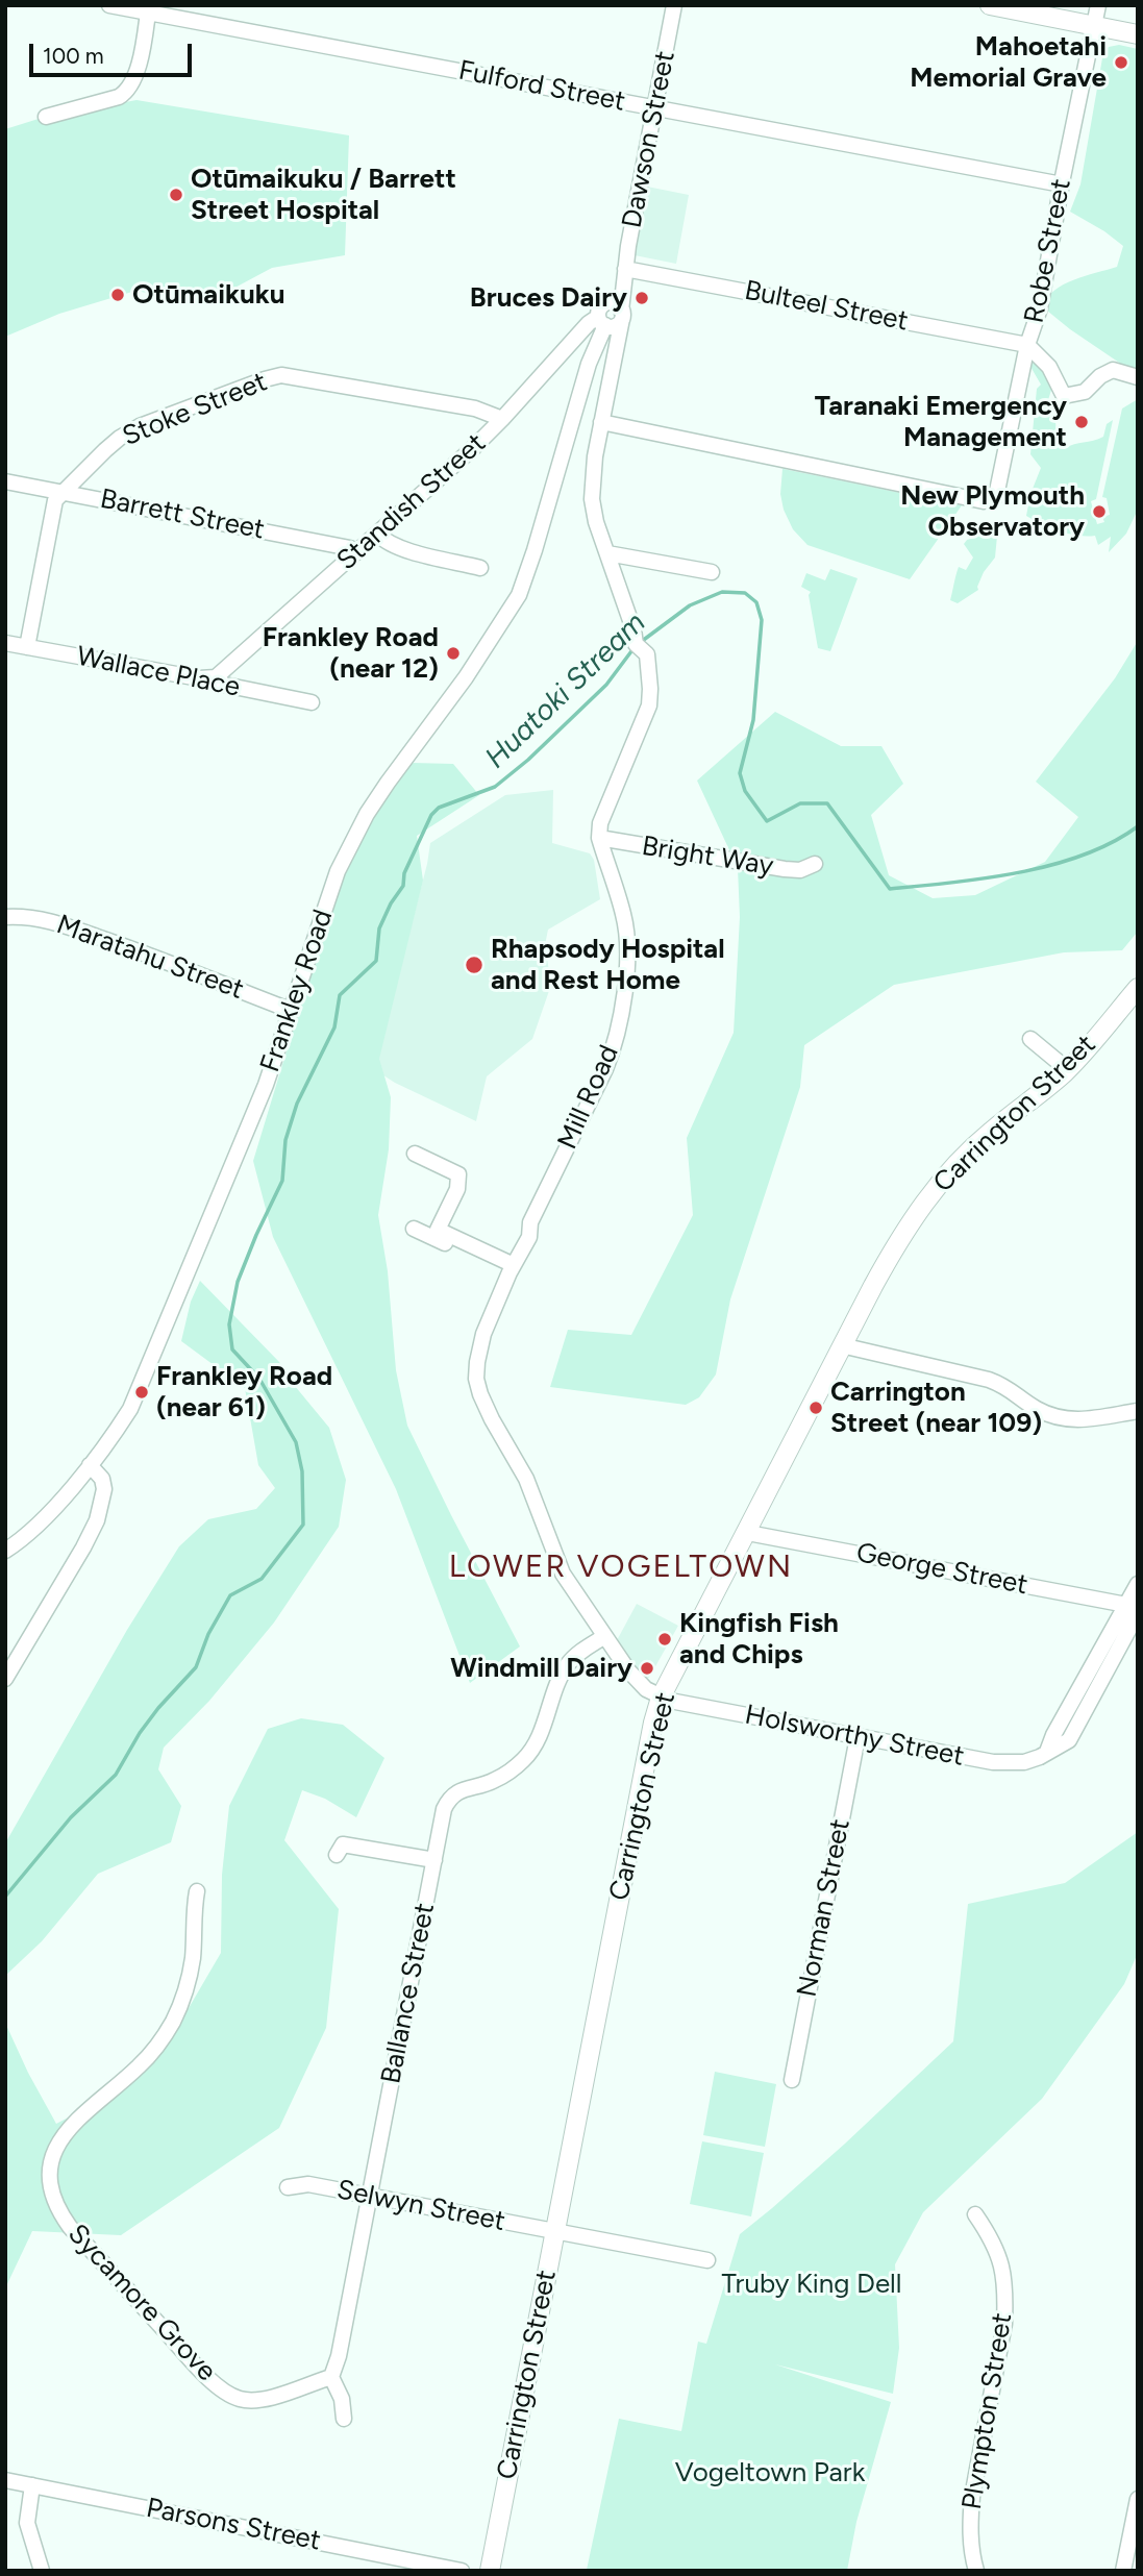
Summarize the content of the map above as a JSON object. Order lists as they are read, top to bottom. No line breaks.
{"streets":{"main road":["Carrington Street"],"street":["Fulford Street","Dawson Street","Robe Street","Bulteel Street","Stoke Street","Standish Street","Barrett Street","Wallace Place","Bright Way","Maratahu Street","Frankley Road","Mill Road","George Street","Holsworthy Street","Norman Street","Ballance Street","Selwyn Street","Sycamore Grove","Plympton Street","Parsons Street"]},"crossings":[["Fulford Street","Dawson Street"],["Fulford Street","Robe Street"],["Dawson Street","Bulteel Street"],["Dawson Street","Standish Street"],["Dawson Street","Frankley Road"],["Robe Street","Bulteel Street"],["Stoke Street","Standish Street"],["Stoke Street","Barrett Street"],["Stoke Street","Wallace Place"],["Standish Street","Barrett Street"],["Standish Street","Wallace Place"],["Bright Way","Mill Road"],["Maratahu Street","Frankley Road"],["Mill Road","Carrington Street"],["Mill Road","Holsworthy Street"],["Mill Road","Ballance Street"],["Carrington Street","George Street"],["Carrington Street","Holsworthy Street"],["Carrington Street","Selwyn Street"],["George Street","Holsworthy Street"],["Holsworthy Street","Norman Street"],["Ballance Street","Selwyn Street"],["Ballance Street","Sycamore Grove"]],"districts":["LOWER VOGELTOWN"],"water":["Huatoki Stream"],"parks":["Truby King Dell","Vogeltown Park"],"places":["Mahoetahi Memorial Grave","Otūmaikuku / Barrett Street Hospital","Otūmaikuku","Bruces Dairy","Taranaki Emergency Management","New Plymouth Observatory","Frankley Road (near 12)","Rhapsody Hospital and Rest Home","Frankley Road (near 61)","Carrington Street (near 109)","Kingfish Fish and Chips","Windmill Dairy"],"scale_bar":"100 m"}
